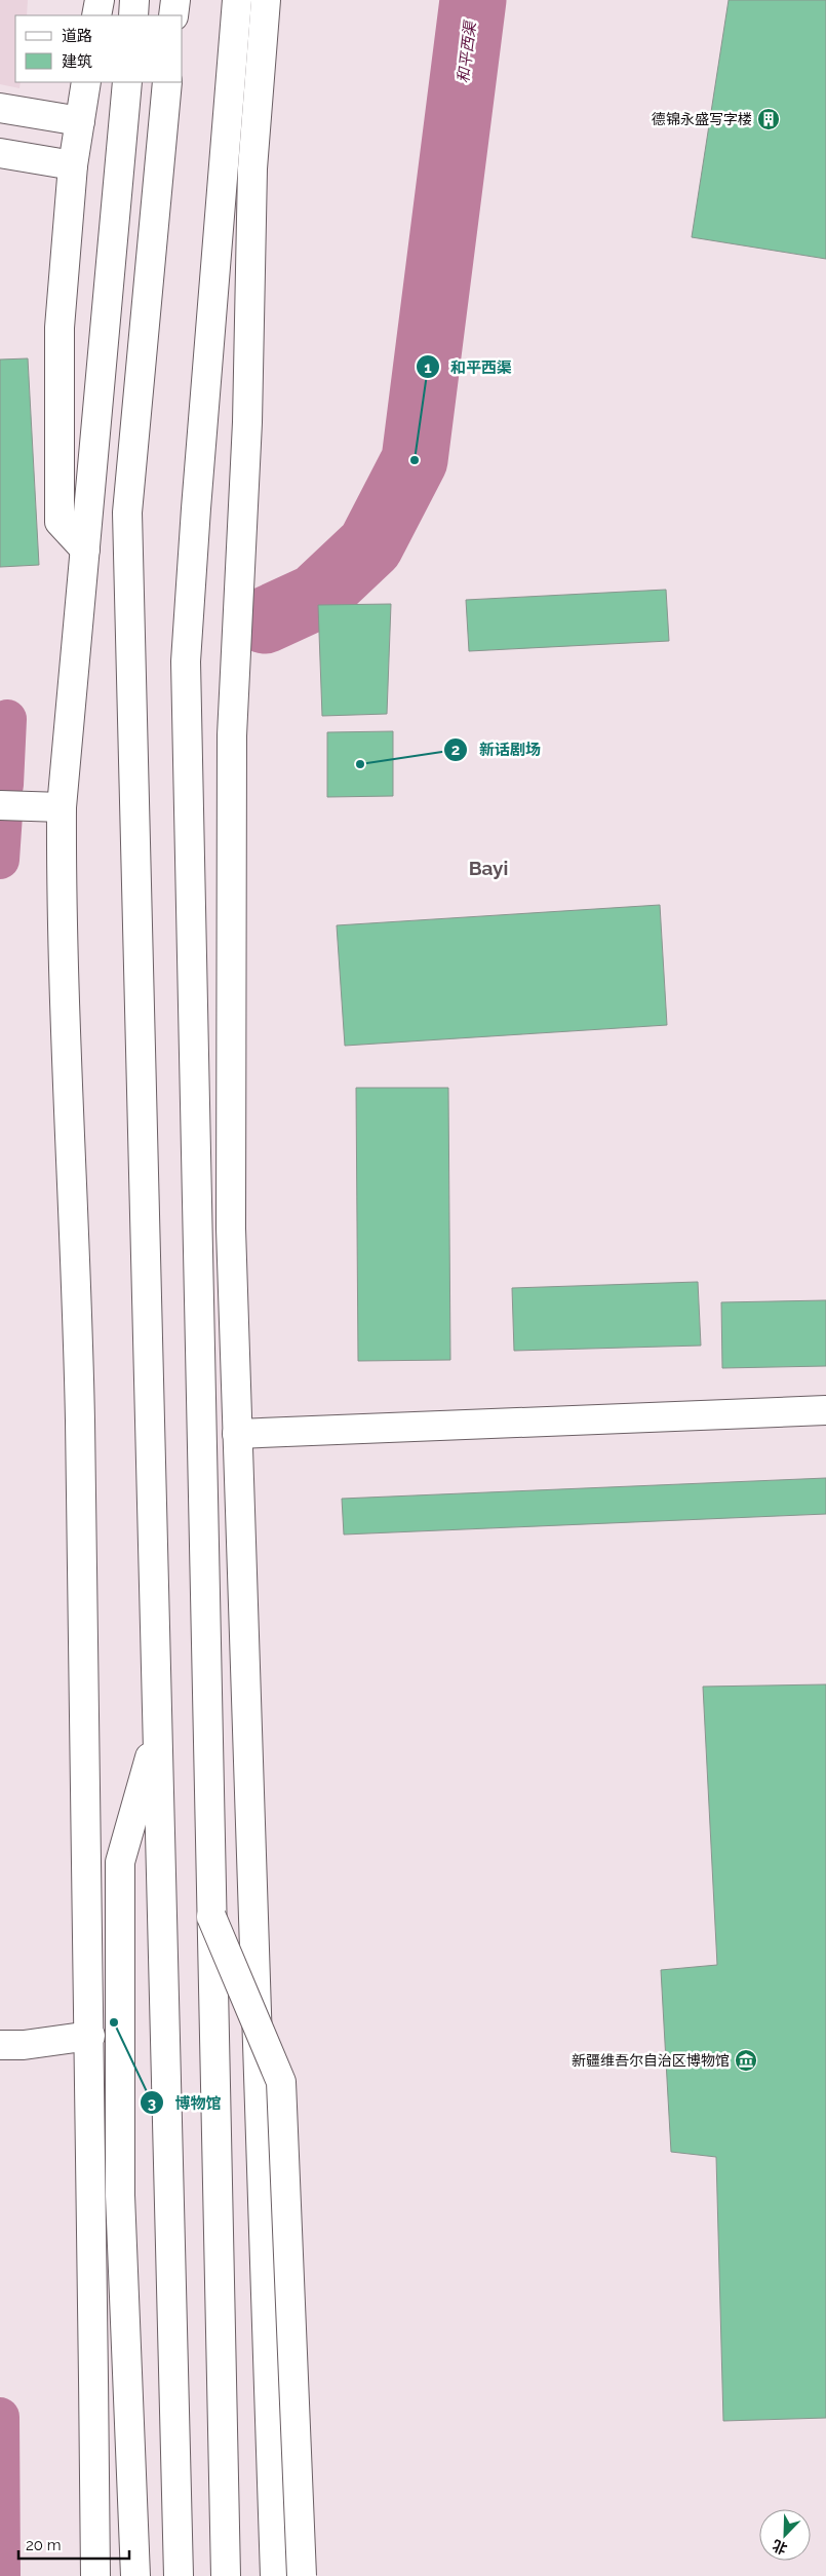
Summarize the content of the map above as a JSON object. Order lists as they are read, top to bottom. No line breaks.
{"districts":["Bayi"],"water":["和平西渠"],"places":{"building":["德锦永盛写字楼"],"other":["和平西渠","新话剧场","博物馆"],"museum":["新疆维吾尔自治区博物馆"]},"legend":["道路","建筑"],"scale_bar":"20 m","north":"bottom left"}
